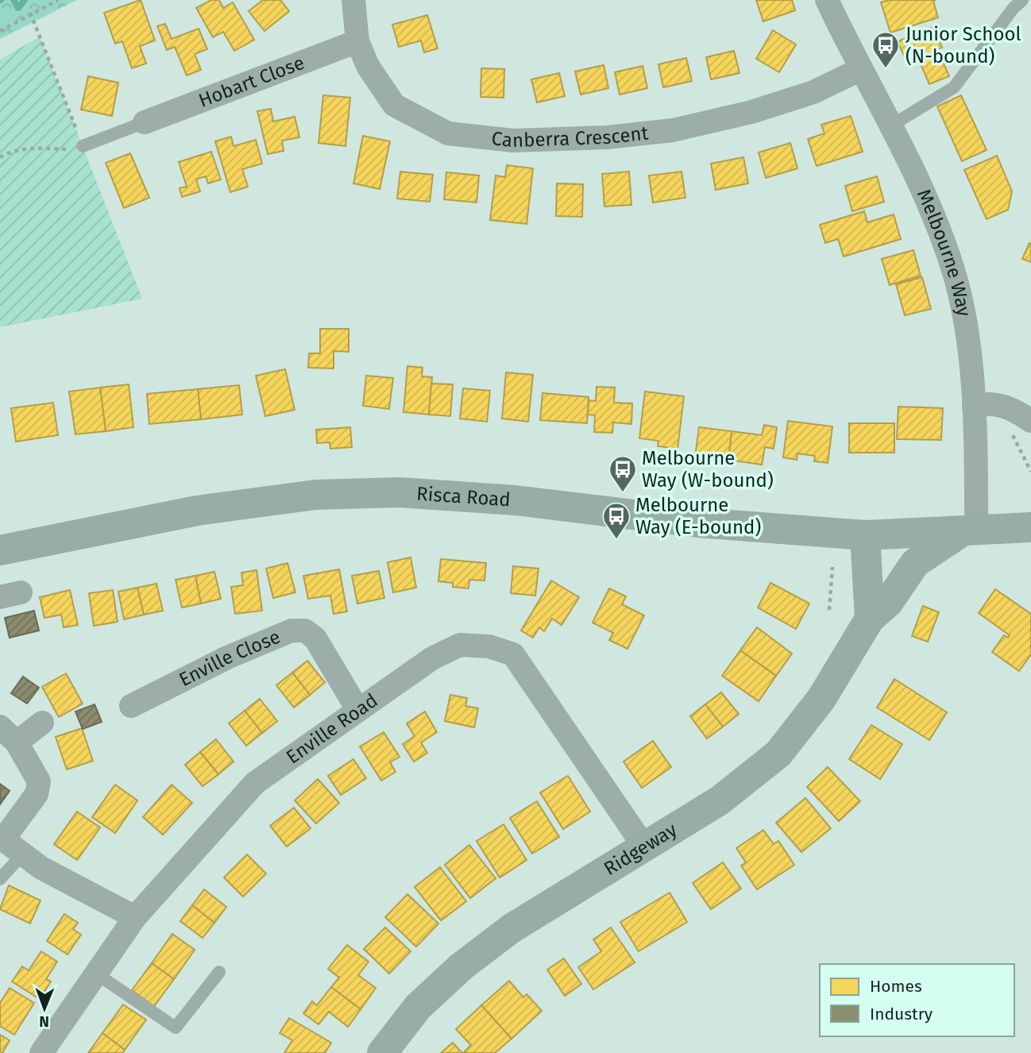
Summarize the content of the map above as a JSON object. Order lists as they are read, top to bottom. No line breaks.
{"streets":{"main road":["Risca Road","Ridgeway"],"street":["Hobart Close","Canberra Crescent","Melbourne Way","Enville Close","Enville Road"]},"crossings":[["Hobart Close","Canberra Crescent"],["Canberra Crescent","Melbourne Way"],["Melbourne Way","Risca Road"],["Melbourne Way","Ridgeway"],["Risca Road","Ridgeway"],["Enville Close","Enville Road"],["Enville Road","Ridgeway"]],"places":{"bus stop":["Junior School (N-bound)","Melbourne Way (W-bound)","Melbourne Way (E-bound)"]},"legend":["Homes","Industry"],"north":"bottom"}
